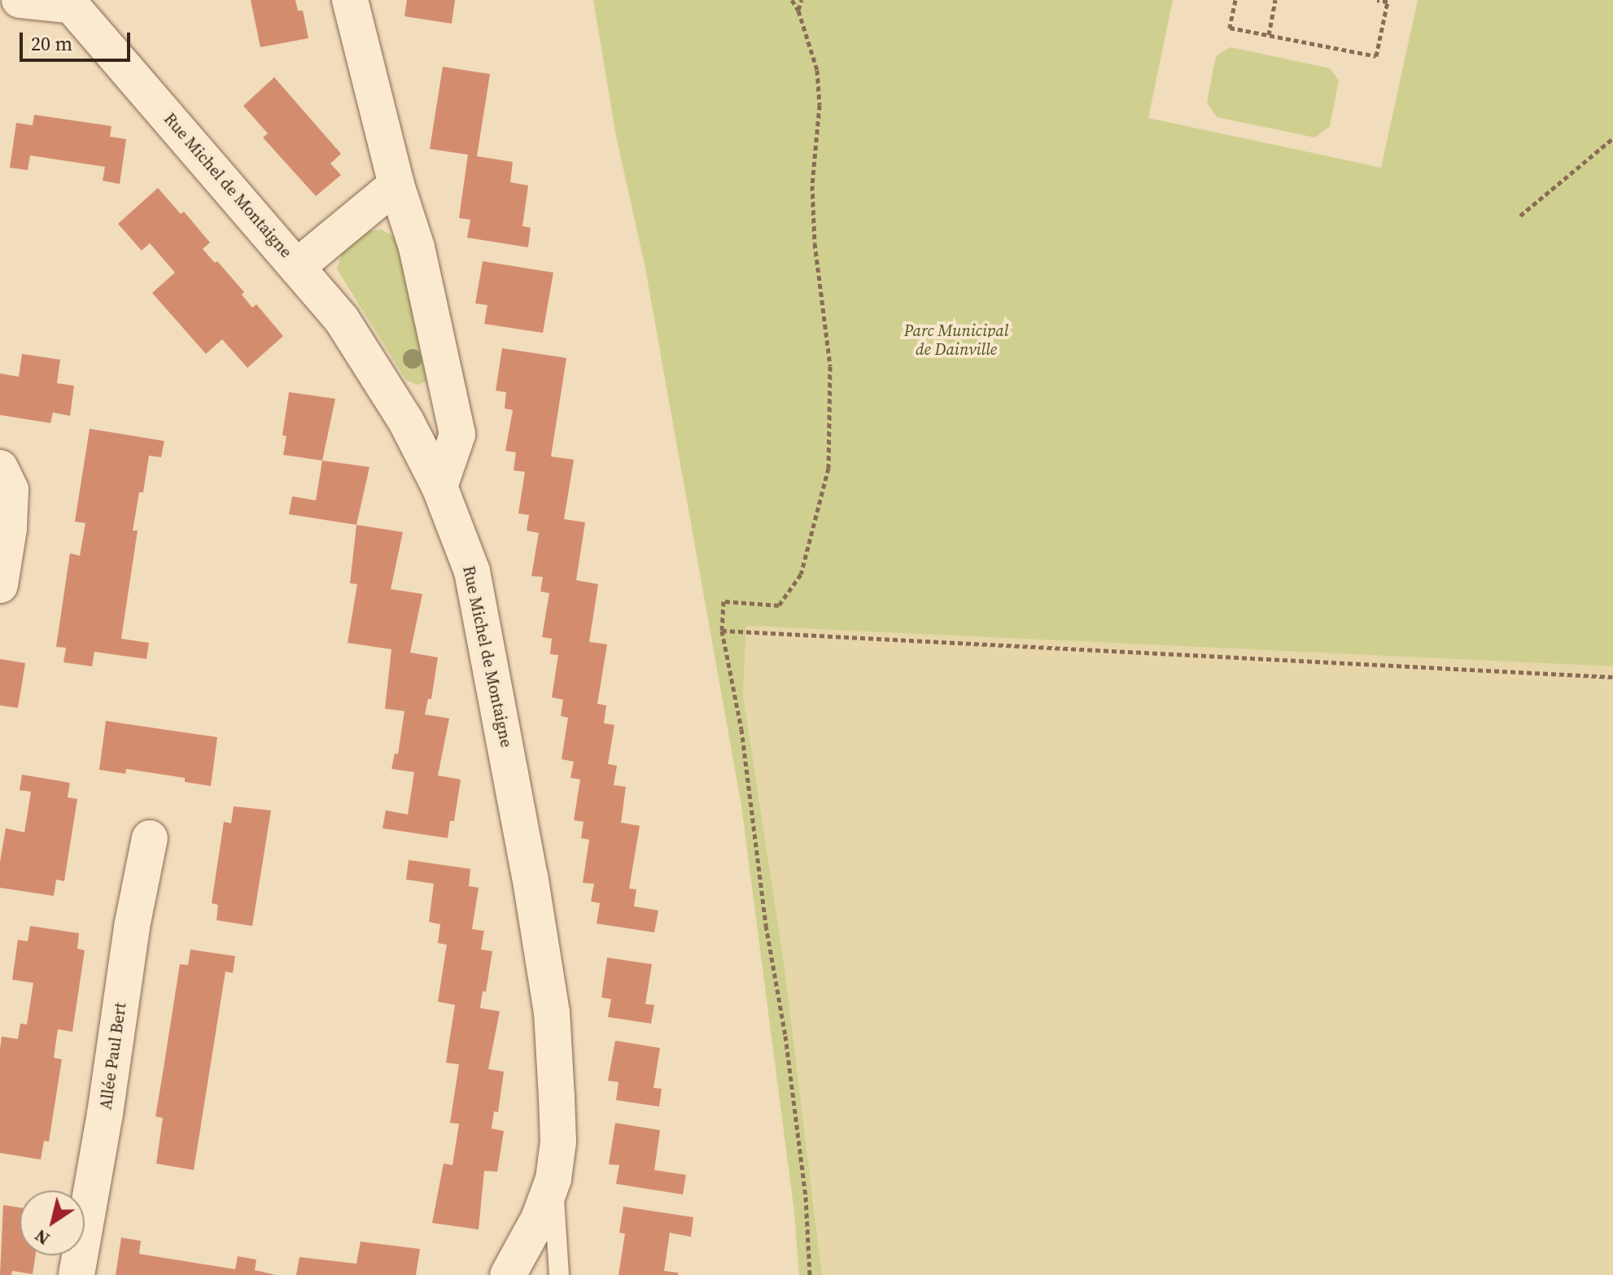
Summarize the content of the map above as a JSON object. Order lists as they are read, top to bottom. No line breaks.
{"streets":{"street":["Rue Michel de Montaigne","Allée Paul Bert"]},"parks":["Parc Municipal de Dainville"],"scale_bar":"20 m","north":"bottom left"}
